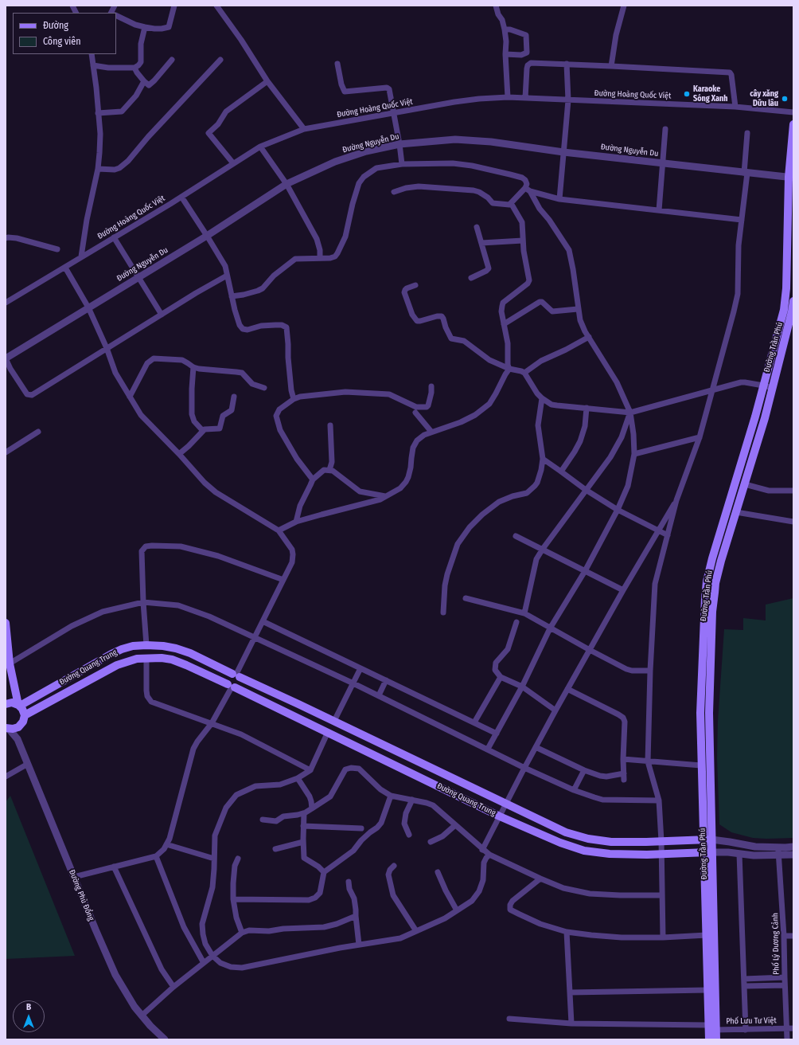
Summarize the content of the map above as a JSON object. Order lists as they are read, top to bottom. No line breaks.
{"streets":{"main road":["Đường Trần Phú","Đường Quang Trung"],"street":["Đường Hoàng Quốc Việt","Đường Nguyễn Du","Đường Phù Đổng","Phố Lý Dương Cảnh","Phố Lưu Tư Việt"]},"crossings":[["Đường Nguyễn Du","Đường Trần Phú"],["Đường Trần Phú","Đường Quang Trung"],["Đường Trần Phú","Phố Lưu Tư Việt"],["Phố Lý Dương Cảnh","Phố Lưu Tư Việt"]],"places":["Karaoke Sóng Xanh","cây xăng Dữu lâu"],"legend":["Đường","Công viên"],"north":"top"}
